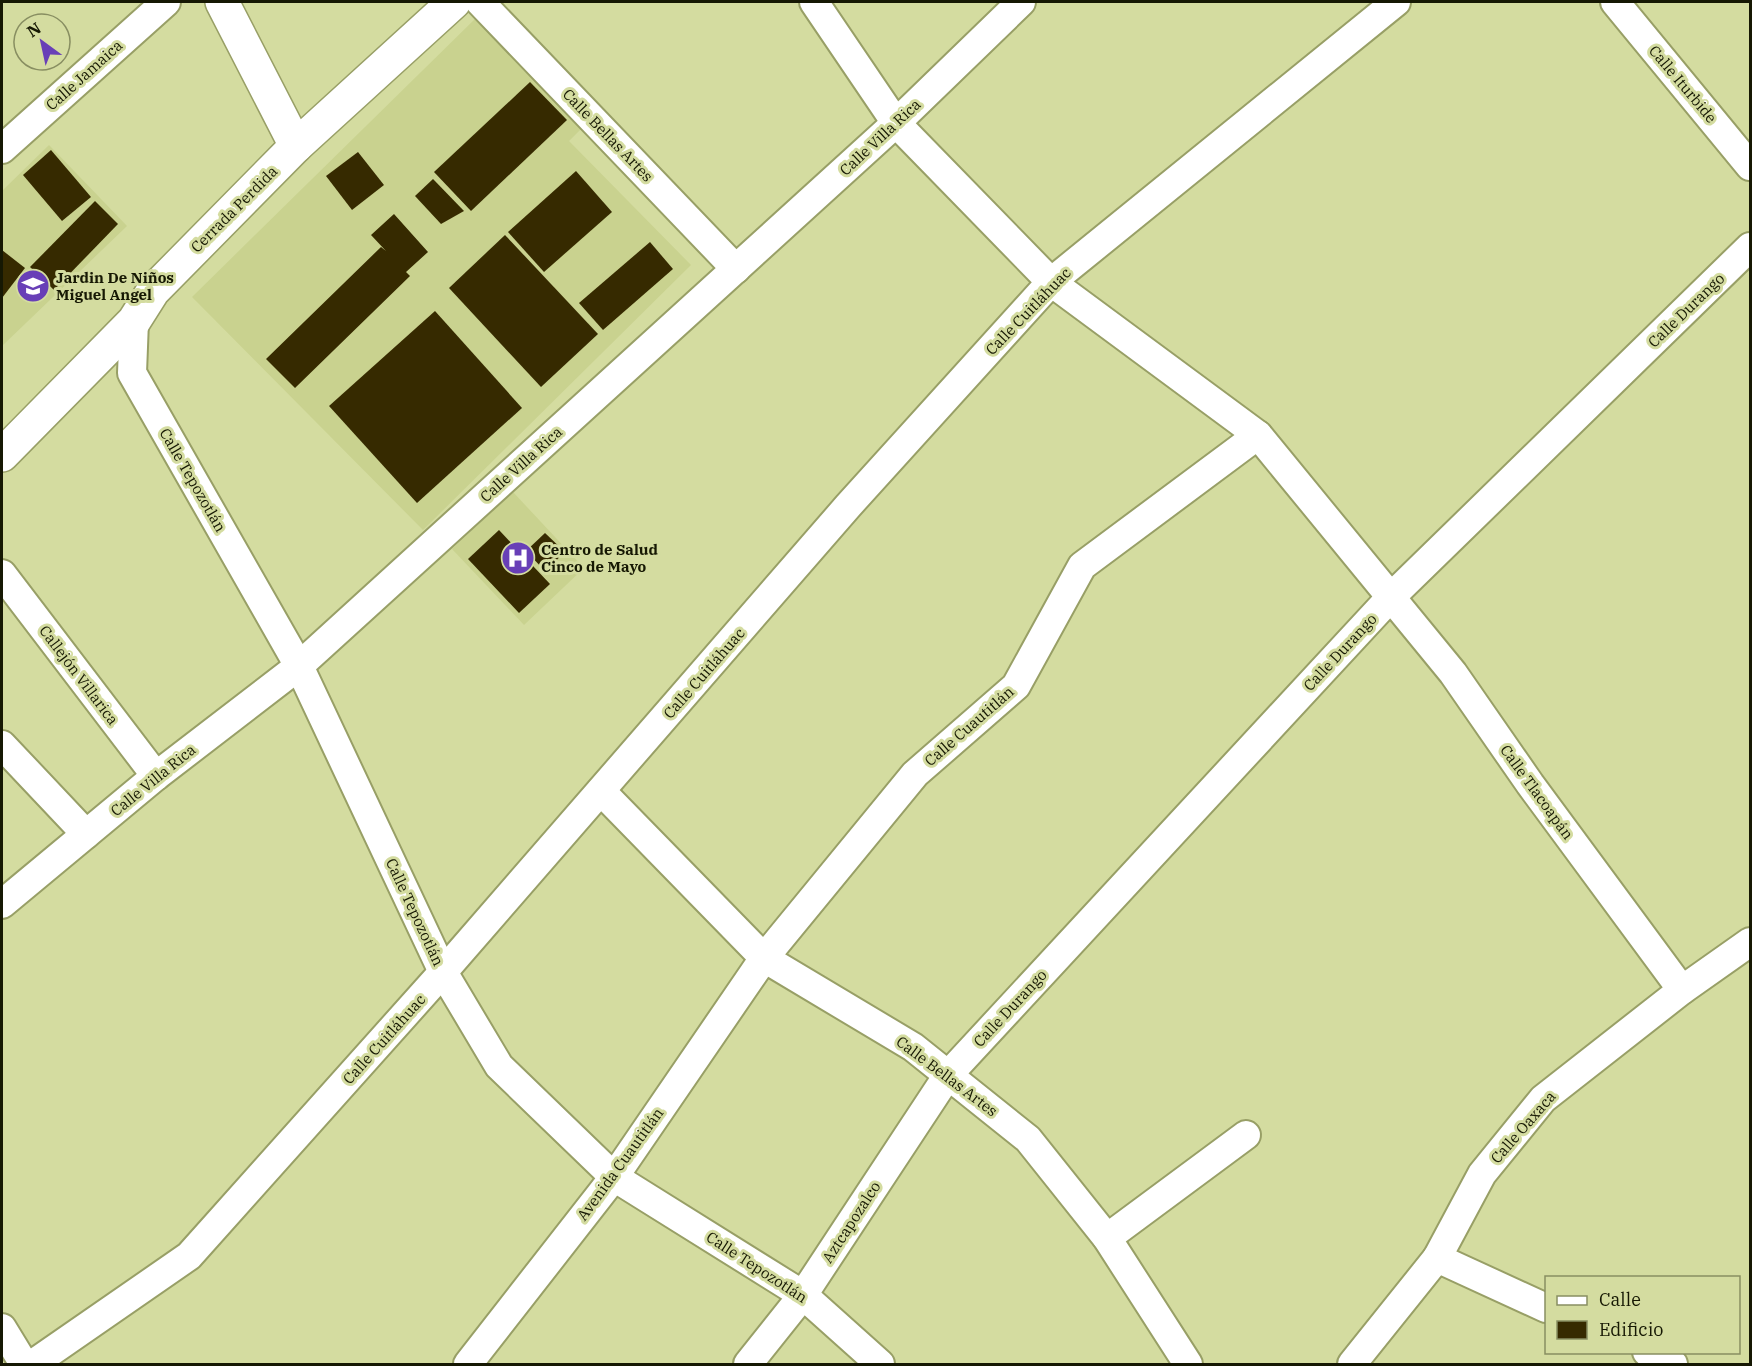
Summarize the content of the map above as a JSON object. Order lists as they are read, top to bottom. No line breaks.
{"streets":{"street":["Calle Jamaica","Calle Iturbide","Calle Bellas Artes","Calle Villa Rica","Cerrada Perdida","Calle Durango","Calle Cuitláhuac","Calle Tepozotlán","Callejón Villarica","Calle Cuautitlán","Calle Tlacoapán","Calle Oaxaca","Avenida Cuautitlán","Aztcapozalco"]},"crossings":[["Calle Bellas Artes","Calle Villa Rica"],["Calle Bellas Artes","Calle Durango"],["Calle Bellas Artes","Calle Cuitláhuac"],["Calle Bellas Artes","Calle Cuautitlán"],["Calle Bellas Artes","Avenida Cuautitlán"],["Calle Bellas Artes","Aztcapozalco"],["Calle Villa Rica","Calle Tepozotlán"],["Calle Villa Rica","Callejón Villarica"],["Calle Villa Rica","Calle Tlacoapán"],["Cerrada Perdida","Calle Tepozotlán"],["Calle Durango","Calle Tlacoapán"],["Calle Durango","Aztcapozalco"],["Calle Cuitláhuac","Calle Tepozotlán"],["Calle Cuitláhuac","Calle Tlacoapán"],["Calle Tepozotlán","Avenida Cuautitlán"],["Calle Tepozotlán","Aztcapozalco"],["Calle Cuautitlán","Calle Tlacoapán"],["Calle Cuautitlán","Avenida Cuautitlán"],["Calle Tlacoapán","Calle Oaxaca"]],"places":{"school or university":["Jardin De Niños Miguel Angel"],"hospital":["Centro de Salud Cinco de Mayo"]},"legend":["Calle","Edificio"],"north":"top left"}
